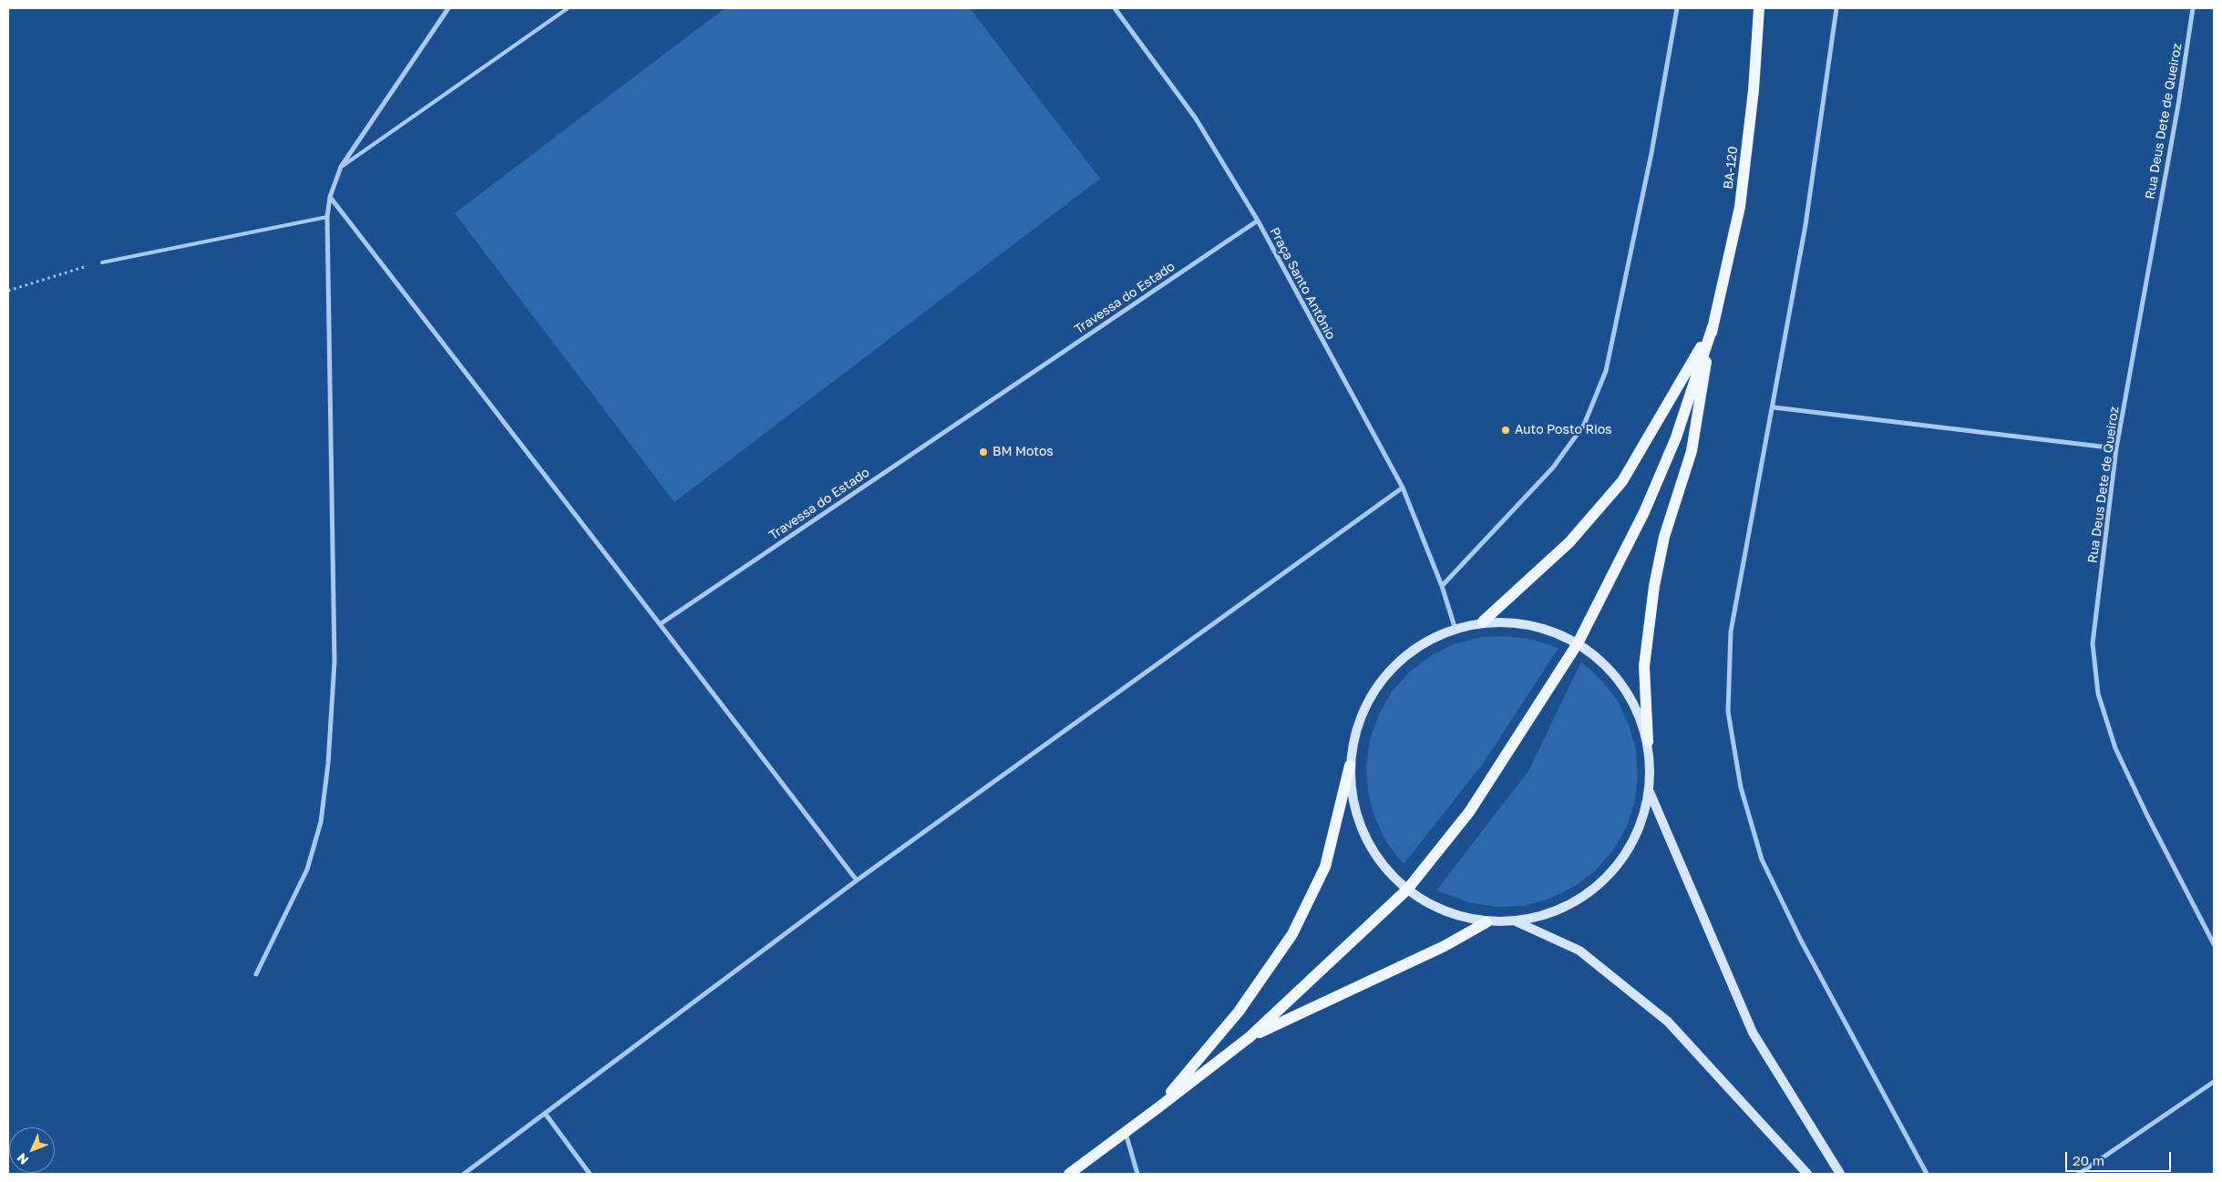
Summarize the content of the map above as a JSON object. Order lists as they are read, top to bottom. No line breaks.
{"streets":{"main road":["BA-120"],"street":["Rua Deus Dete de Queiroz","Praça Santo Antônio","Travessa do Estado"]},"crossings":[["Praça Santo Antônio","Travessa do Estado"]],"places":["Auto Posto Rios","BM Motos"],"scale_bar":"20 m","north":"bottom left"}
